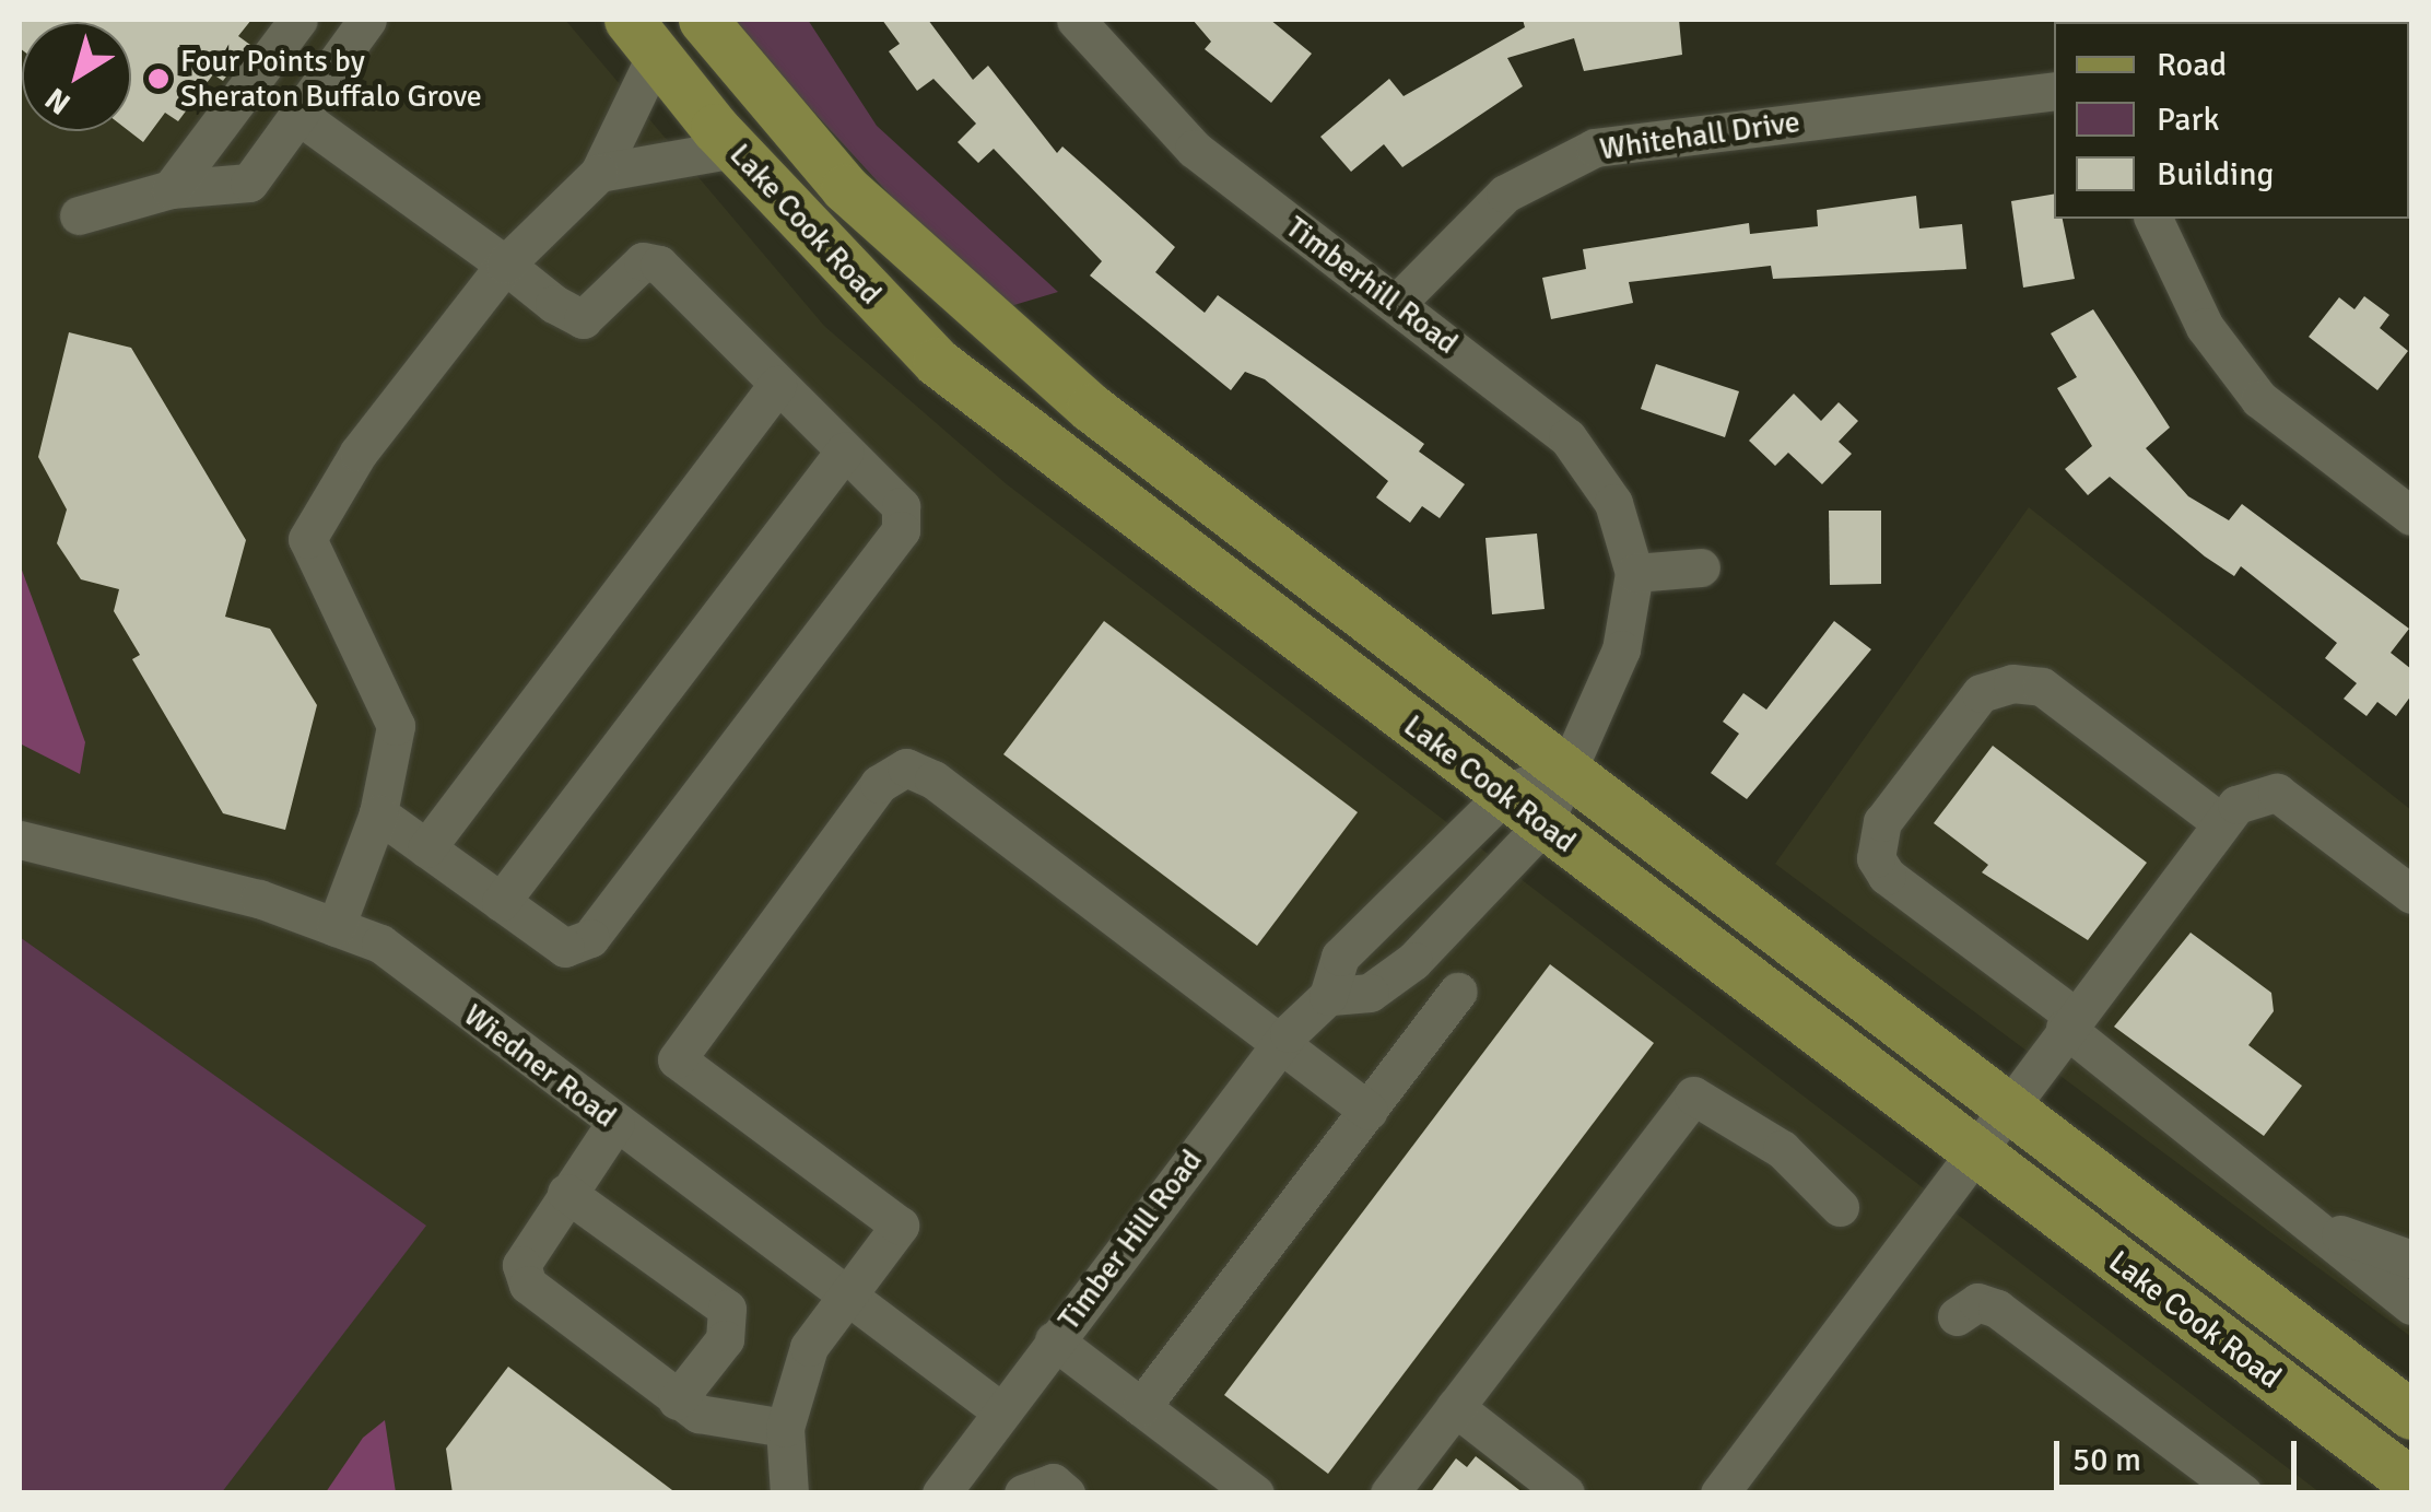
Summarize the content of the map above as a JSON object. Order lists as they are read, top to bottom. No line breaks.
{"streets":{"main road":["Lake Cook Road"],"street":["Whitehall Drive","Timberhill Road","Wiedner Road","Timber Hill Road"]},"crossings":[["Whitehall Drive","Timberhill Road"],["Lake Cook Road","Timberhill Road"],["Lake Cook Road","Timber Hill Road"],["Timberhill Road","Timber Hill Road"],["Wiedner Road","Timber Hill Road"]],"places":["Four Points by Sheraton Buffalo Grove"],"legend":["Road","Park","Building"],"scale_bar":"50 m","north":"bottom left"}
